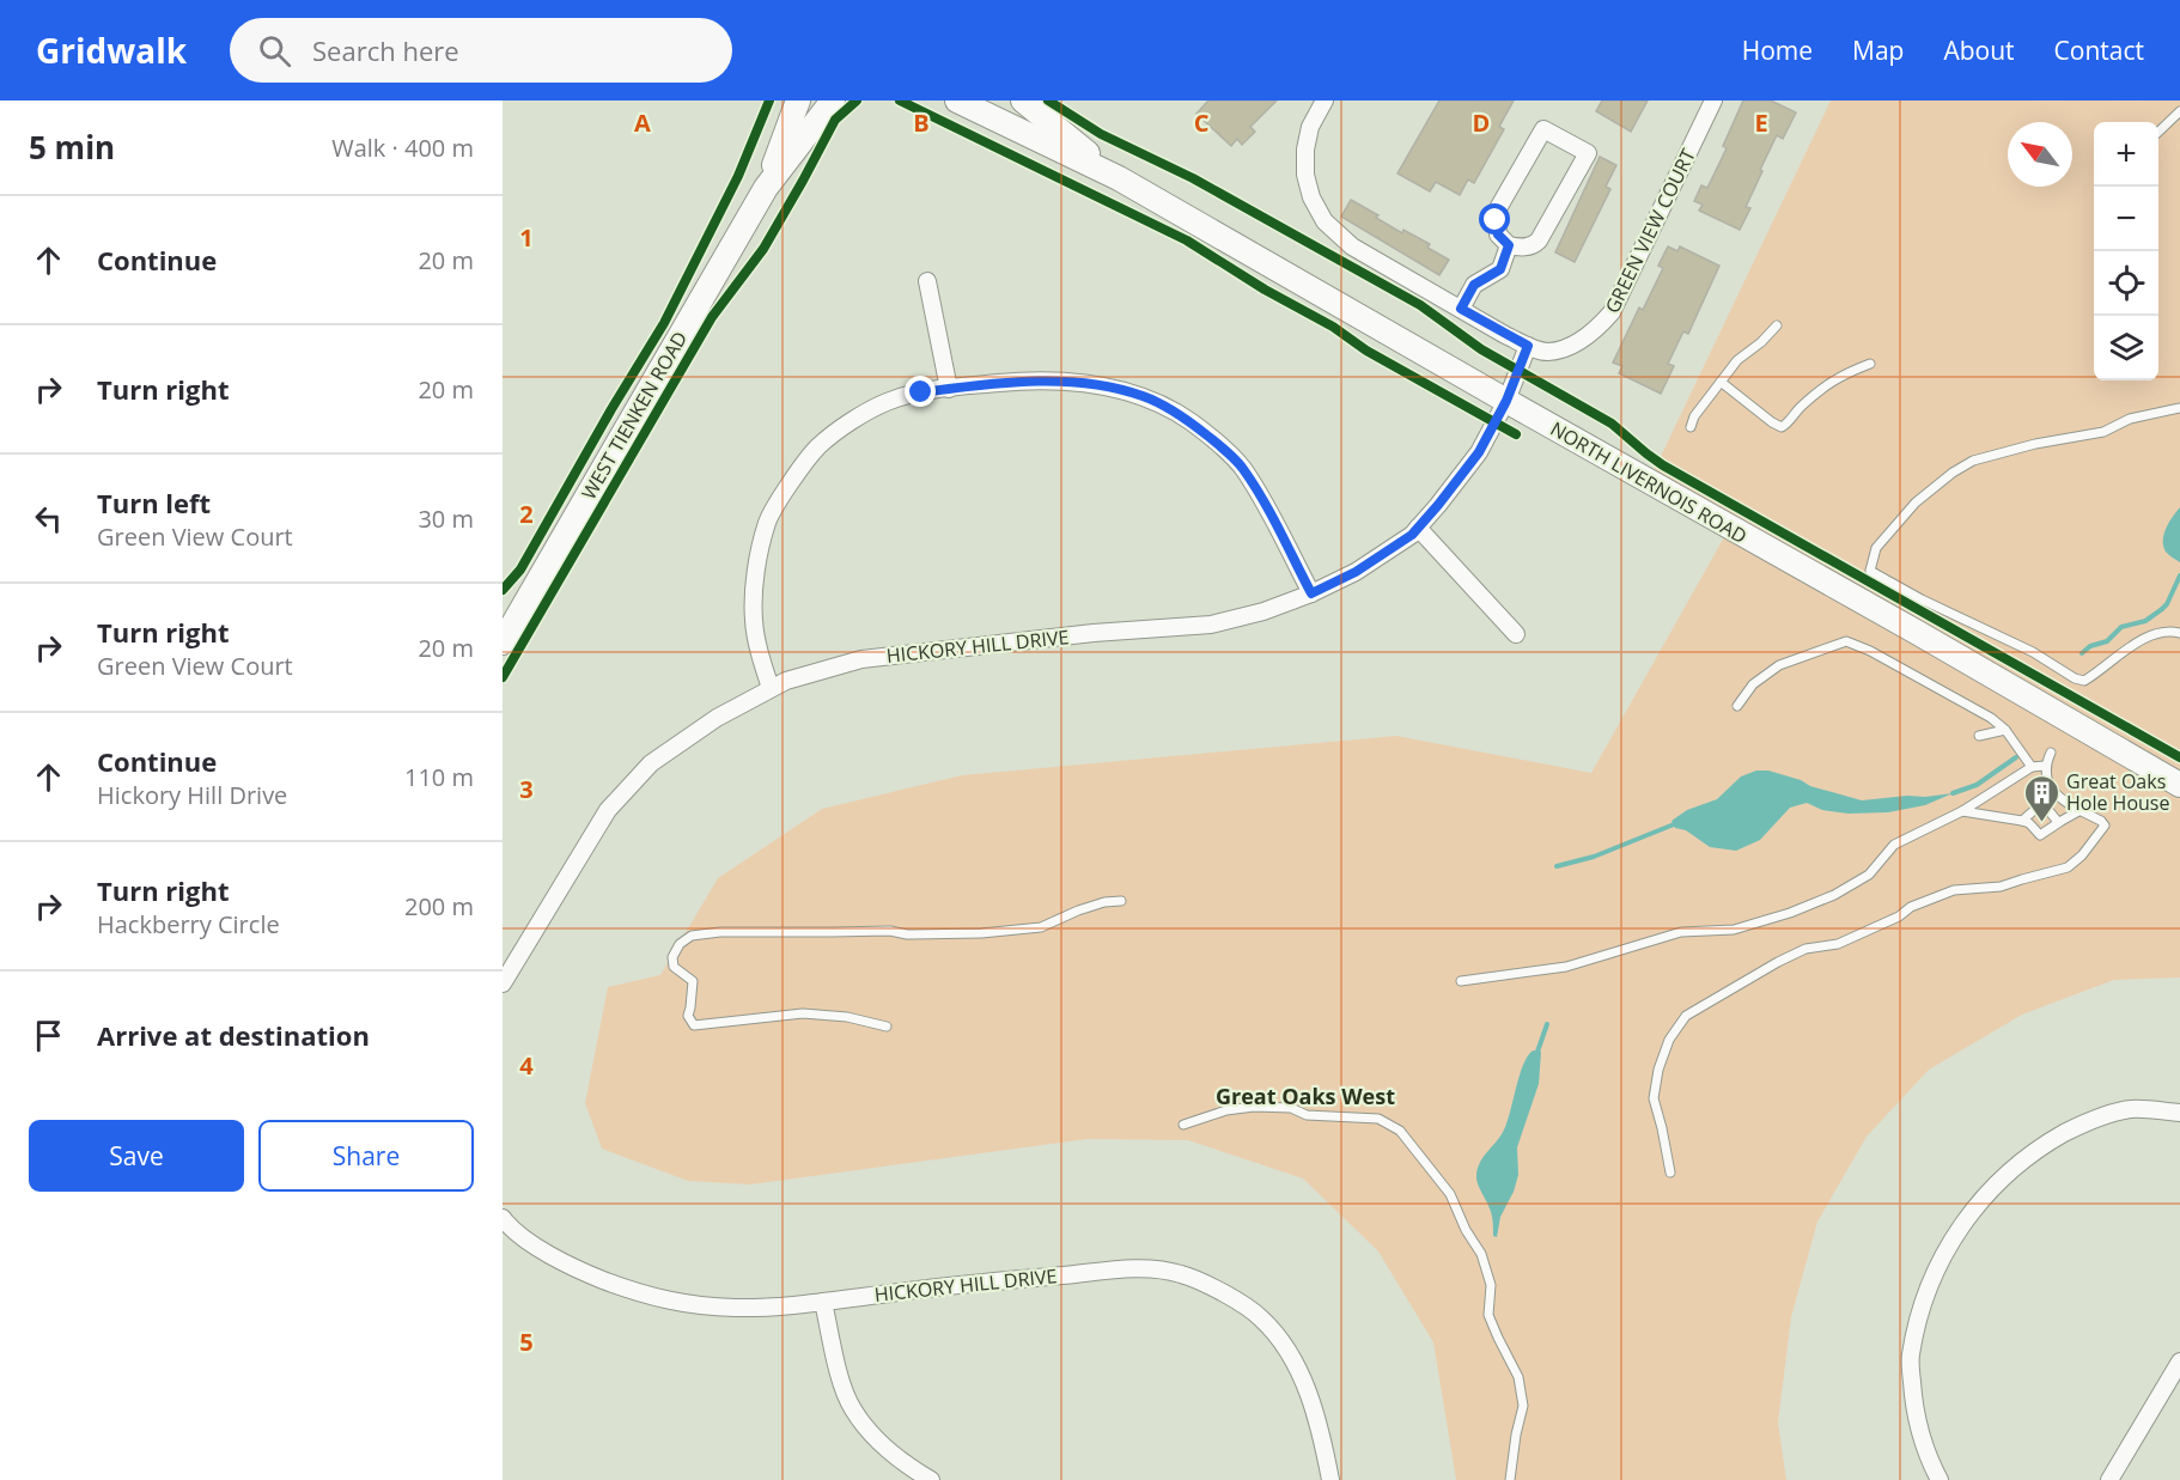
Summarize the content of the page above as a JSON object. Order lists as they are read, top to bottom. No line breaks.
{"streets":{"main road":["WEST TIENKEN ROAD","NORTH LIVERNOIS ROAD"],"street":["GREEN VIEW COURT","HICKORY HILL DRIVE"]},"crossings":[["NORTH LIVERNOIS ROAD","HICKORY HILL DRIVE"]],"districts":["Great Oaks West"],"places":{"building":["Great Oaks Hole House"]},"north":"top left","page":{"header":"Gridwalk","search":"Search here","nav":["Home","Map","About","Contact"],"heading":["5 min","Walk · 400 m"],"map_buttons":["+","−"],"list":[["Continue","20 m"],["Turn right","20 m"],["Turn left","Green View Court","30 m"],["Turn right","Green View Court","20 m"],["Continue","Hickory Hill Drive","110 m"],["Turn right","Hackberry Circle","200 m"],"Arrive at destination"],"buttons":["Save","Share"]},"grid":{"columns":["A","B","C","D","E"],"rows":["1","2","3","4","5"]}}
